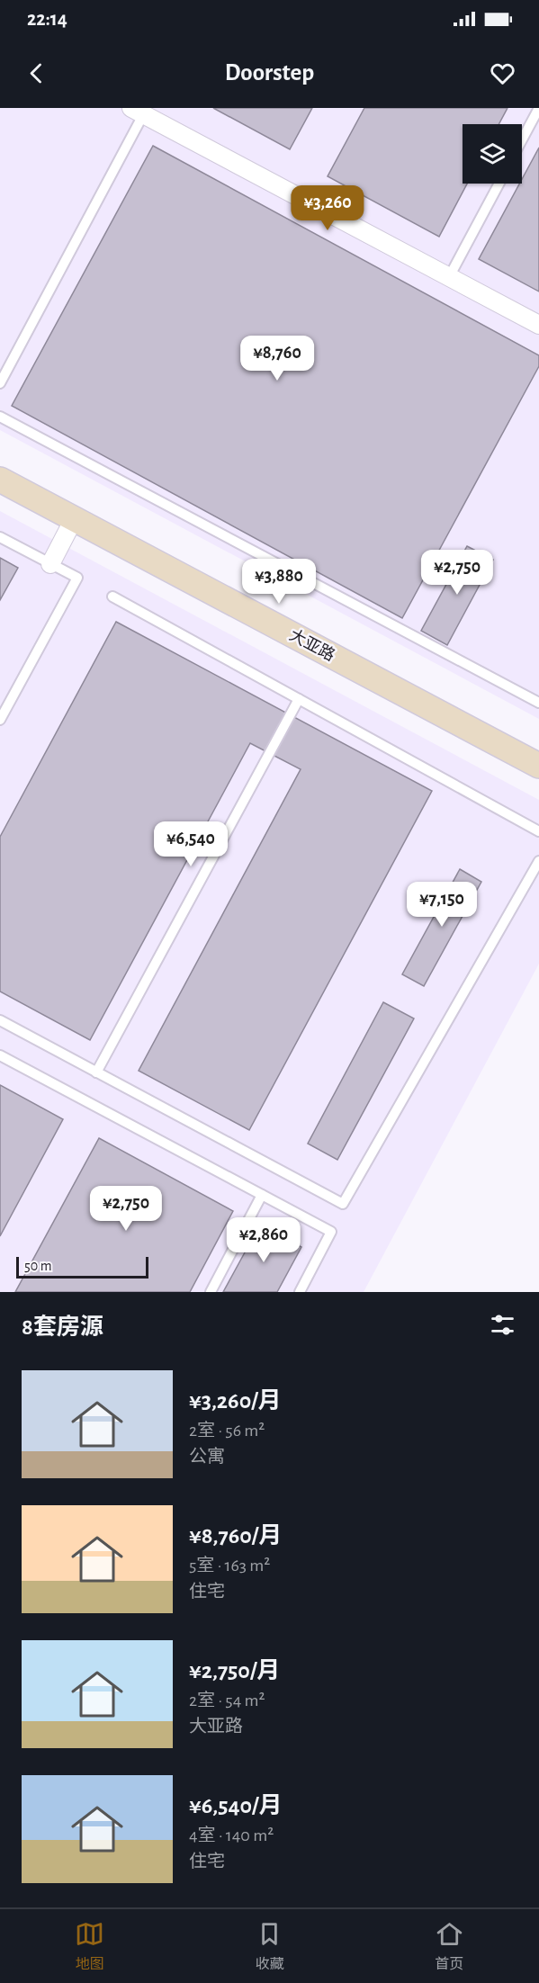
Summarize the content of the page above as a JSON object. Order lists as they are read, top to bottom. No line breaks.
{"streets":{"street":["大亚路"]},"scale_bar":"50 m","page":{"status":"22:14","header":"Doorstep","price":["¥3,260","¥8,760","¥2,750","¥3,880","¥6,540","¥7,150","¥2,750","¥2,860"],"scale":"50 m","heading":"8套房源","list":[{"name":"¥3,260/月","note":"2室 · 56 m² · 公寓"},{"name":"¥8,760/月","note":"5室 · 163 m² · 住宅"},{"name":"¥2,750/月","note":"2室 · 54 m² · 大亚路"},{"name":"¥6,540/月","note":"4室 · 140 m² · 住宅"}],"tabs":["地图","收藏","首页"]}}
